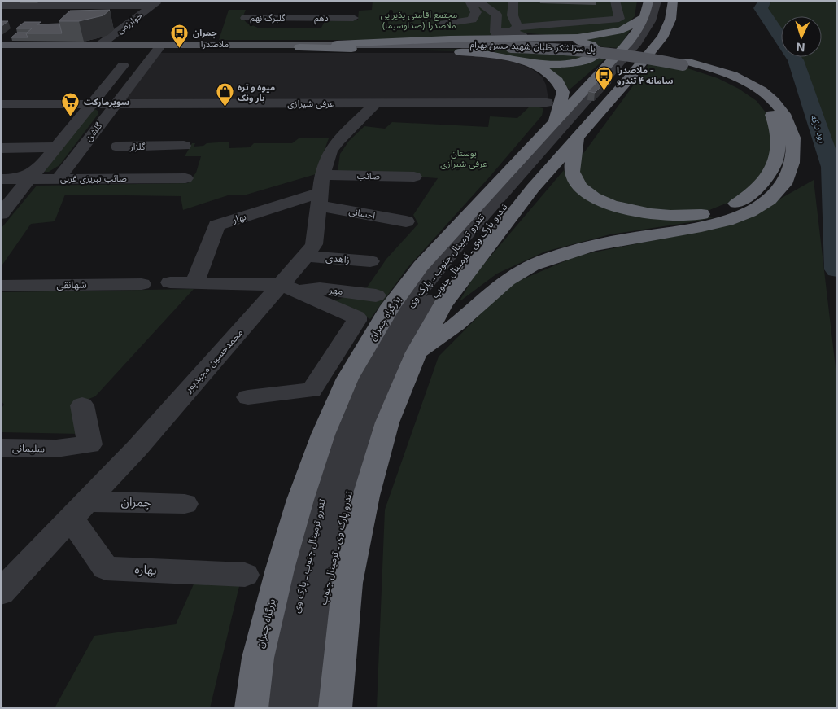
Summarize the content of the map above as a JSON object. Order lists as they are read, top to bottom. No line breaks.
{"streets":{"highway":["بزرگراه چمران"],"main road":["ملاصدرا","پل سرلشکر خلبان شهید حسن بهرام"],"street":["گلبرگ نهم","دهم","خوارزمی","عرفی شیرازی","گلشن","گلزار","صائب","صائب تبریزی غربی","احسانی","بهار","تندرو پارک وی ـ ترمینال جنوب","زاهدی","تندرو ترمینال جنوب ـ پارک وی","شهانقی","مهر","محمدحسین مجیدپور","سلیمانی","چمران","بهاره"]},"crossings":[["گلبرگ نهم","دهم"],["خوارزمی","ملاصدرا"],["ملاصدرا","پل سرلشکر خلبان شهید حسن بهرام"],["ملاصدرا","گلشن"],["عرفی شیرازی","گلشن"],["عرفی شیرازی","محمدحسین مجیدپور"],["گلشن","صائب تبریزی غربی"],["گلزار","صائب تبریزی غربی"],["صائب","احسانی"],["صائب","بهار"],["صائب","محمدحسین مجیدپور"],["احسانی","بهار"],["احسانی","محمدحسین مجیدپور"],["بهار","محمدحسین مجیدپور"],["زاهدی","محمدحسین مجیدپور"],["تندرو ترمینال جنوب ـ پارک وی","بزرگراه چمران"],["مهر","محمدحسین مجیدپور"],["محمدحسین مجیدپور","چمران"],["محمدحسین مجیدپور","بهاره"],["چمران","بهاره"]],"water":["رود درکه"],"parks":["مجتمع اقامتی پذیرایی ملاصدرا (صداوسیما)","بوستان عرفی شیرازی"],"places":{"bus stop":["چمران","ملاصدرا - سامانه ۴ تندرو"],"shop":["میوه و تره بار ونک"],"supermarket":["سوپرمارکت"]},"north":"bottom"}
